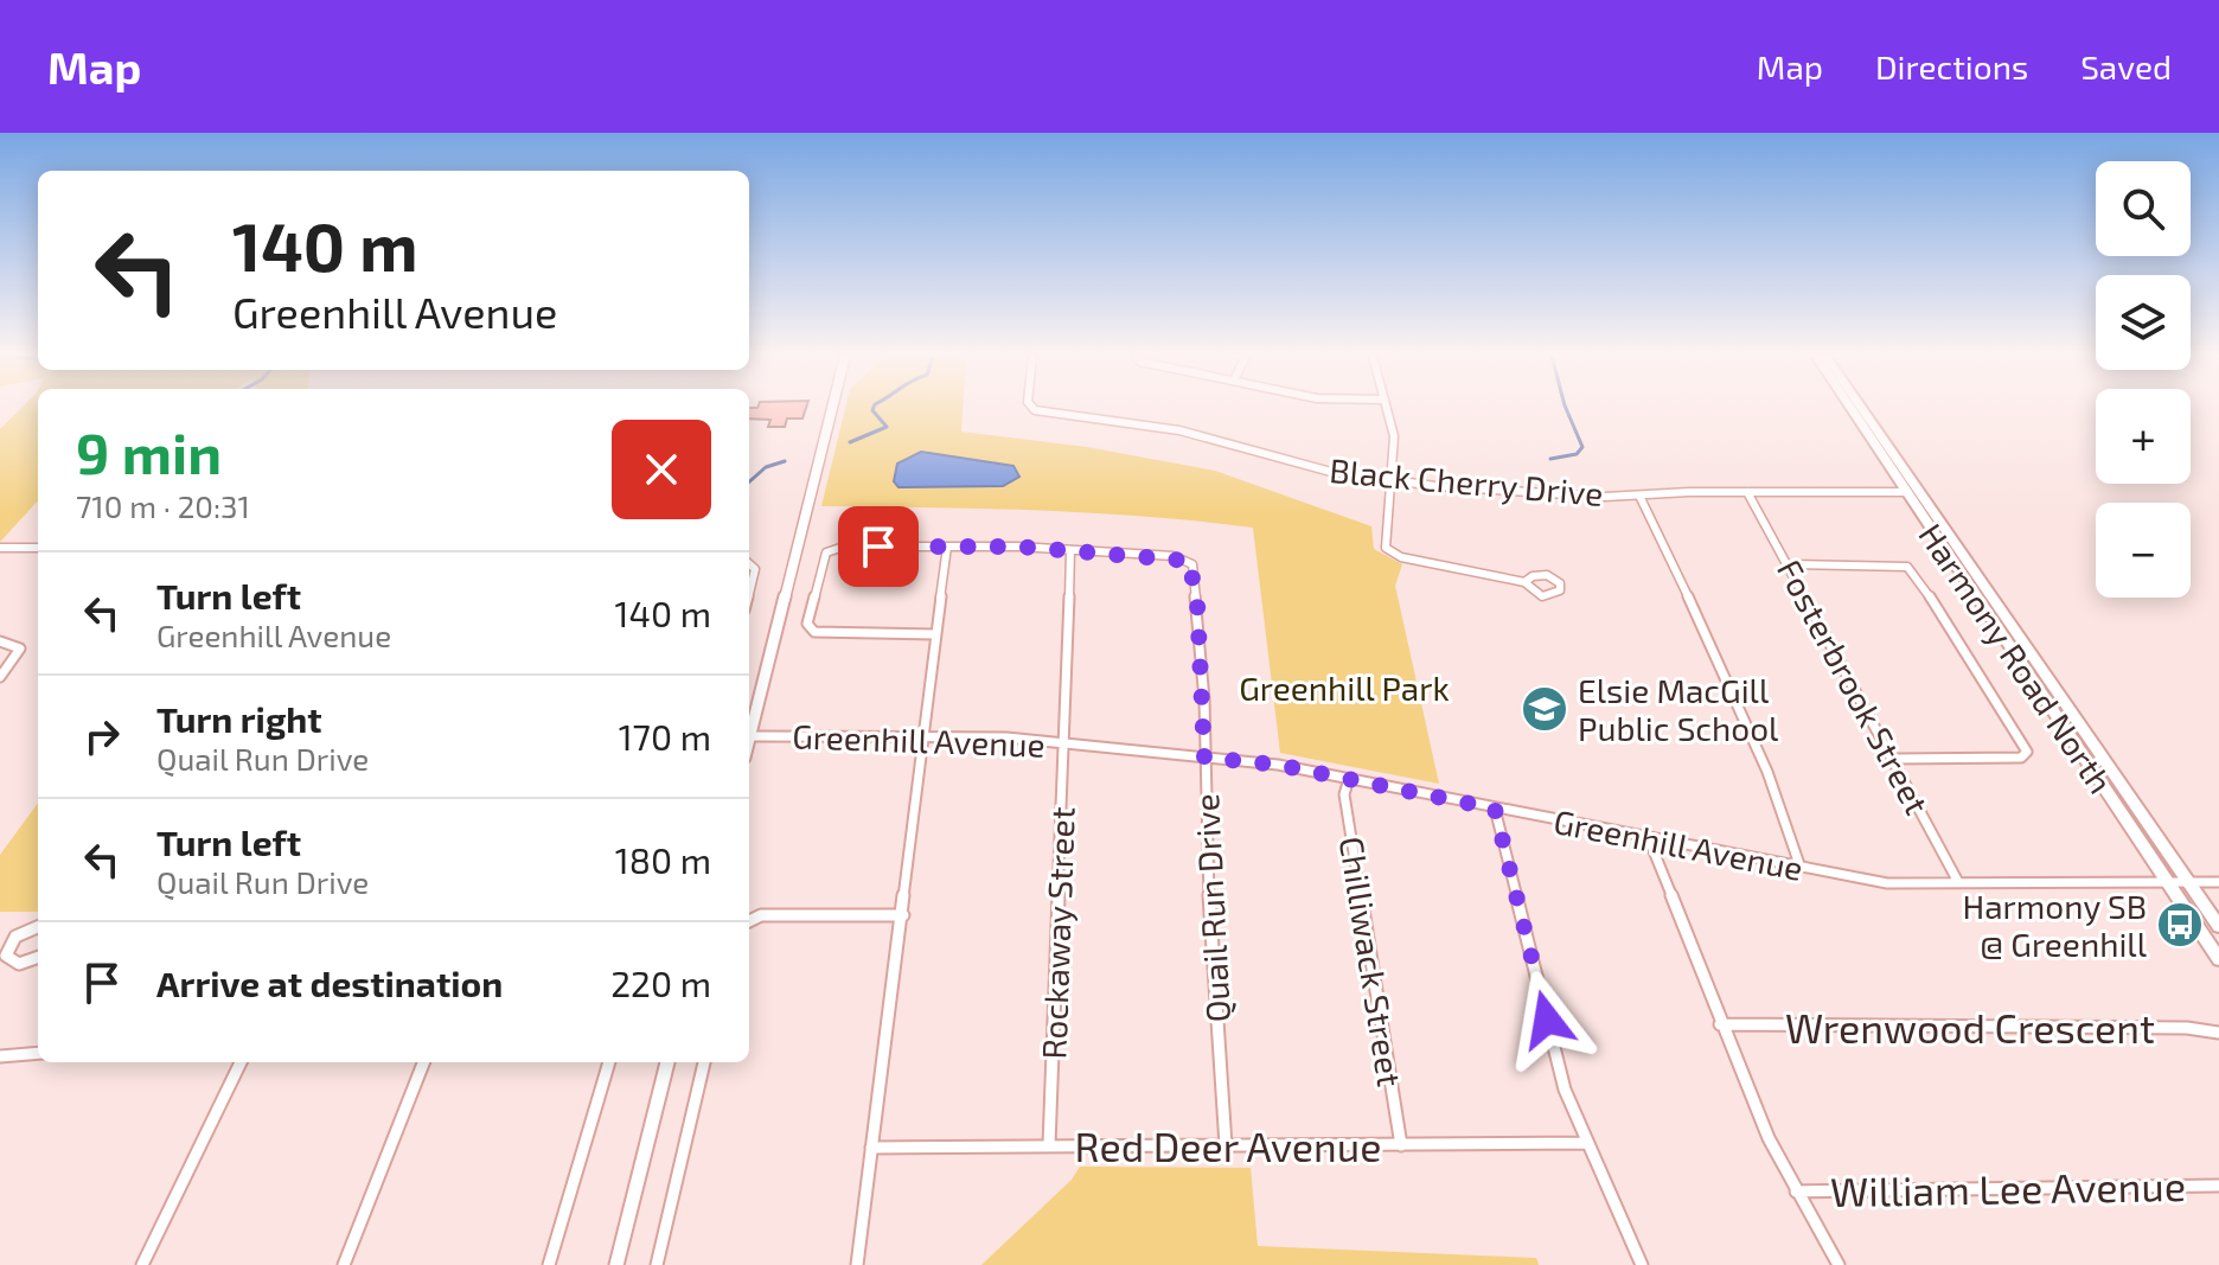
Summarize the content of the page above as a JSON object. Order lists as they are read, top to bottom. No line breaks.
{"streets":{"main road":["Harmony Road North"],"street":["Black Cherry Drive","Fosterbrook Street","Greenhill Avenue","Quail Run Drive","Rockaway Street","Chilliwack Street","Wrenwood Crescent","Red Deer Avenue","William Lee Avenue"]},"crossings":[["Black Cherry Drive","Harmony Road North"],["Black Cherry Drive","Fosterbrook Street"],["Harmony Road North","Greenhill Avenue"],["Fosterbrook Street","Greenhill Avenue"],["Greenhill Avenue","Quail Run Drive"],["Greenhill Avenue","Rockaway Street"],["Greenhill Avenue","Chilliwack Street"],["Quail Run Drive","Rockaway Street"],["Quail Run Drive","Red Deer Avenue"],["Rockaway Street","Red Deer Avenue"],["Chilliwack Street","Red Deer Avenue"]],"parks":["Greenhill Park"],"places":{"school or university":["Elsie MacGill Public School"],"bus stop":["Harmony SB @ Greenhill"]},"page":{"header":"Map","nav":["Map","Directions","Saved"],"map_buttons":["+","−"],"turn":["140 m","Greenhill Avenue"],"heading":["9 min","710 m · 20:31"],"list":[{"name":"Turn left","note":"Greenhill Avenue","value":"140 m"},{"name":"Turn right","note":"Quail Run Drive","value":"170 m"},{"name":"Turn left","note":"Quail Run Drive","value":"180 m"},{"name":"Arrive at destination","value":"220 m"}]}}
